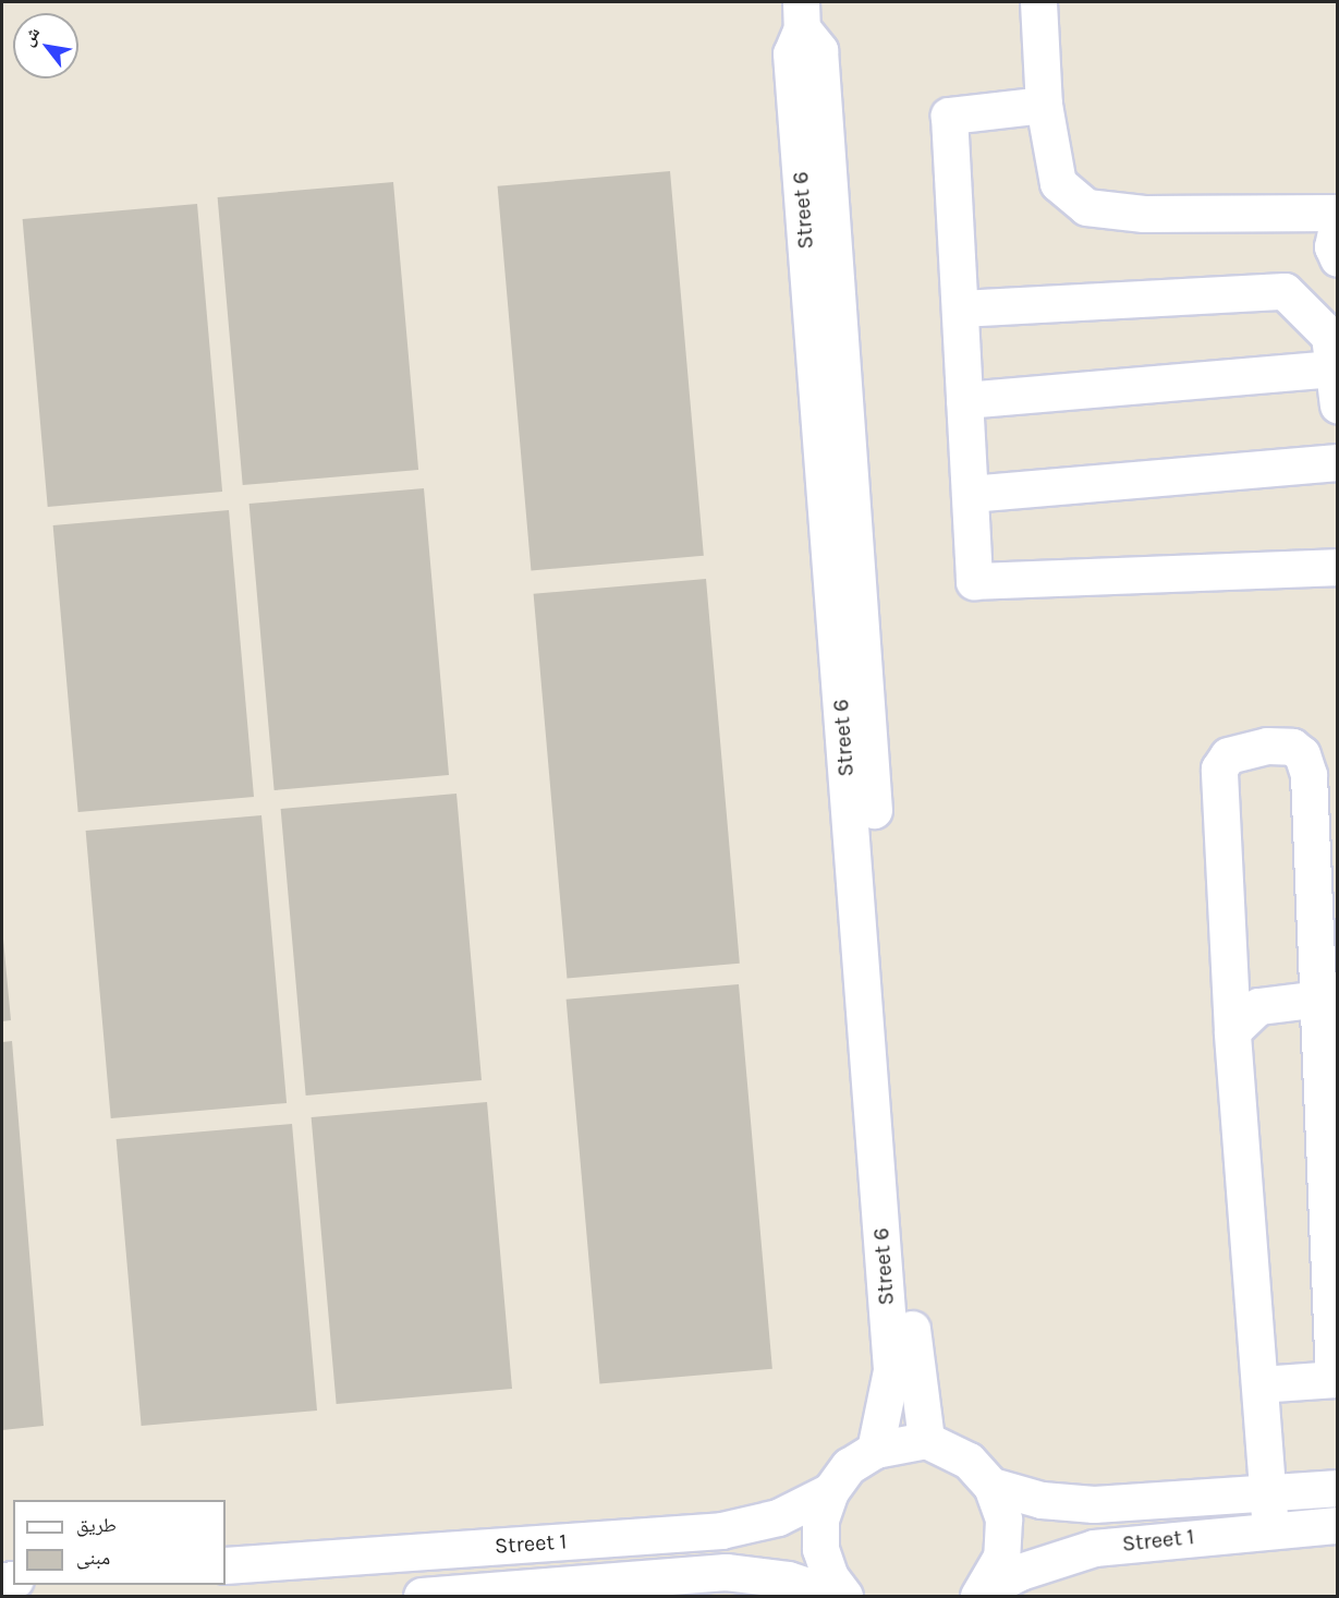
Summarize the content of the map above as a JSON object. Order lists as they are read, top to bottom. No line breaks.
{"streets":{"street":["Street 6","Street 1"]},"legend":["طريق","مبنى"],"north":"top left"}
